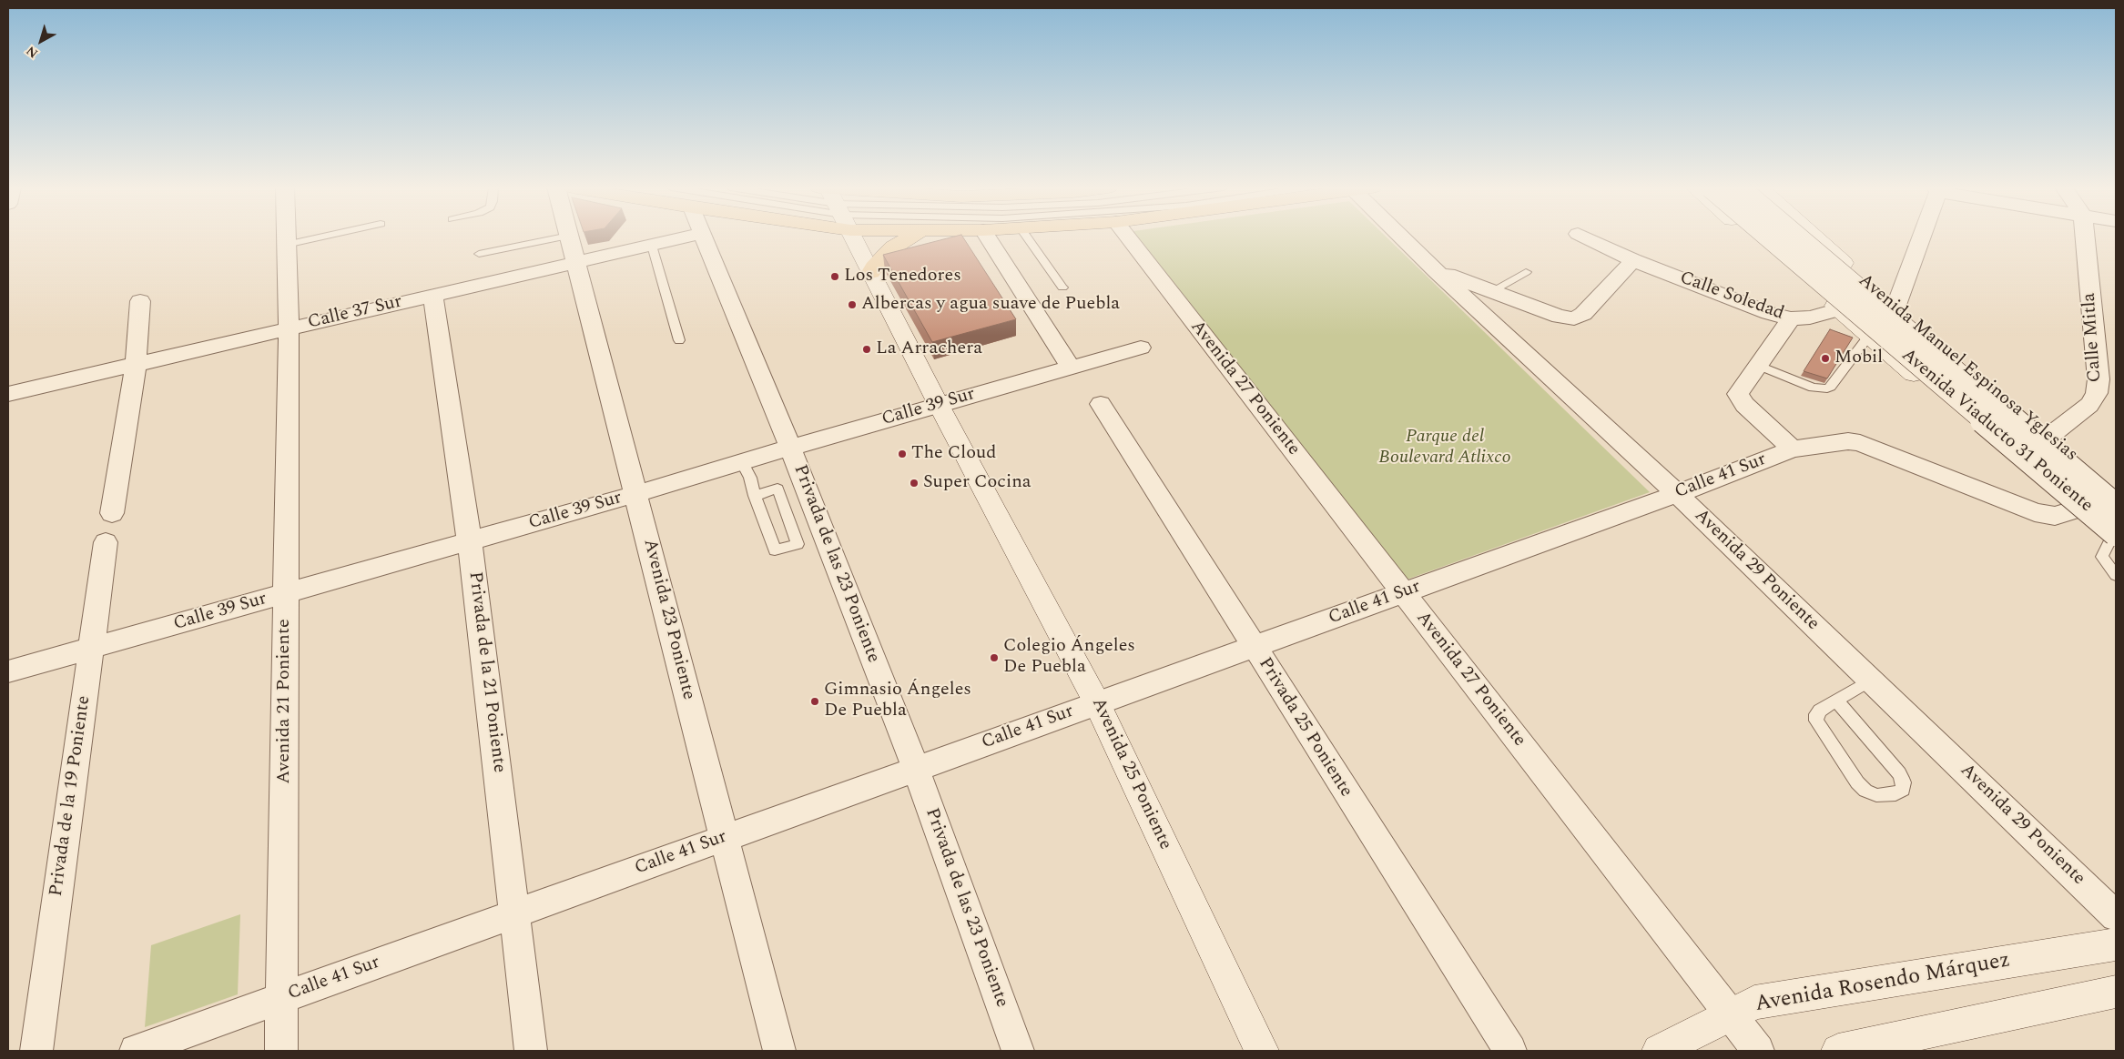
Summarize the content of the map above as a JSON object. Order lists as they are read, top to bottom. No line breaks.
{"streets":{"main road":["Avenida Manuel Espinosa Yglesias","Avenida Viaducto 31 Poniente","Avenida 25 Poniente","Avenida Rosendo Márquez"],"street":["Calle Soledad","Calle 37 Sur","Calle Mitla","Avenida 27 Poniente","Calle 39 Sur","Calle 41 Sur","Privada de las 23 Poniente","Avenida 29 Poniente","Avenida 23 Poniente","Privada de la 21 Poniente","Avenida 21 Poniente","Privada 25 Poniente","Privada de la 19 Poniente"]},"crossings":[["Calle Soledad","Avenida Manuel Espinosa Yglesias"],["Calle 37 Sur","Avenida 23 Poniente"],["Calle 37 Sur","Privada de la 21 Poniente"],["Calle 37 Sur","Avenida 21 Poniente"],["Calle Mitla","Avenida Manuel Espinosa Yglesias"],["Avenida Manuel Espinosa Yglesias","Avenida Viaducto 31 Poniente"],["Avenida Manuel Espinosa Yglesias","Calle 41 Sur"],["Avenida 27 Poniente","Calle 41 Sur"],["Avenida 27 Poniente","Avenida Rosendo Márquez"],["Calle 39 Sur","Privada de las 23 Poniente"],["Calle 39 Sur","Avenida 23 Poniente"],["Calle 39 Sur","Privada de la 21 Poniente"],["Calle 39 Sur","Avenida 21 Poniente"],["Calle 39 Sur","Avenida 25 Poniente"],["Calle 39 Sur","Privada de la 19 Poniente"],["Calle 41 Sur","Privada de las 23 Poniente"],["Calle 41 Sur","Avenida 29 Poniente"],["Calle 41 Sur","Avenida 23 Poniente"],["Calle 41 Sur","Privada de la 21 Poniente"],["Calle 41 Sur","Avenida 21 Poniente"],["Calle 41 Sur","Privada 25 Poniente"],["Calle 41 Sur","Avenida 25 Poniente"]],"parks":["Parque del Boulevard Atlixco"],"places":["Los Tenedores","Albercas y agua suave de Puebla","La Arrachera","Mobil","The Cloud","Super Cocina","Colegio Ángeles De Puebla","Gimnasio Ángeles De Puebla"],"north":"bottom left"}
